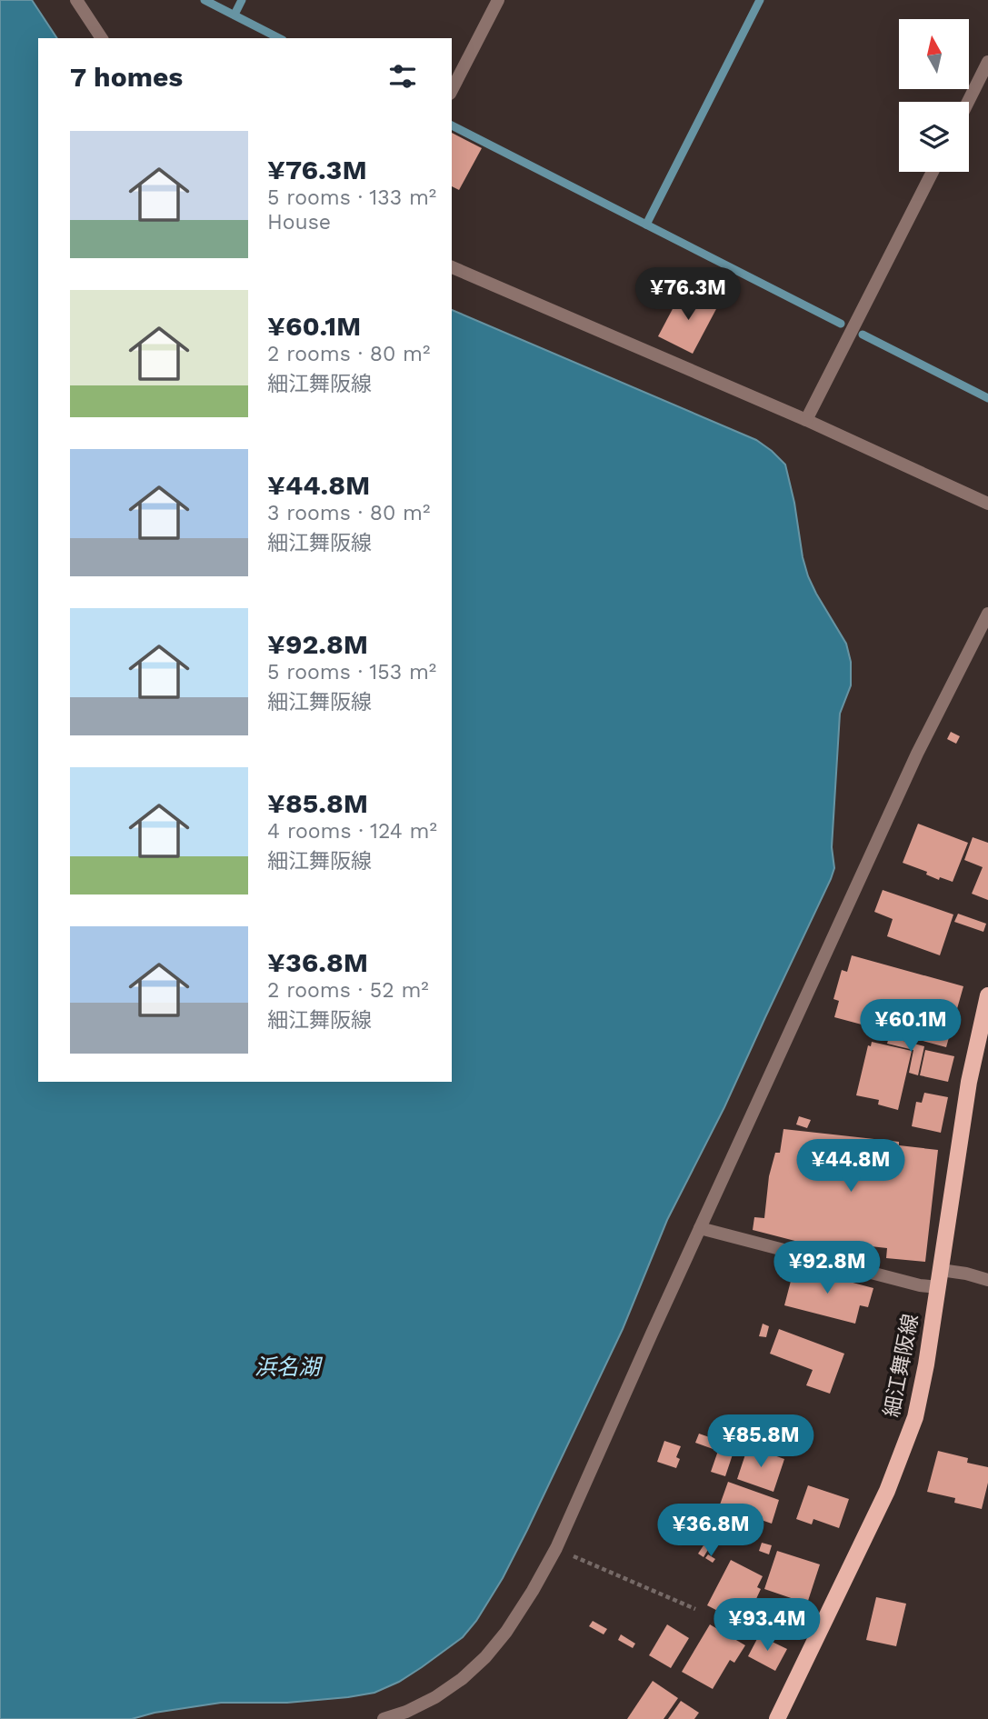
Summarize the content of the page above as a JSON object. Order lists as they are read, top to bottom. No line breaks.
{"streets":{"main road":["細江舞阪線"]},"water":["浜名湖"],"north":"top","page":{"heading":"7 homes","list":[{"name":"¥76.3M","note":"5 rooms · 133 m² · House"},{"name":"¥60.1M","note":"2 rooms · 80 m² · 細江舞阪線"},{"name":"¥44.8M","note":"3 rooms · 80 m² · 細江舞阪線"},{"name":"¥92.8M","note":"5 rooms · 153 m² · 細江舞阪線"},{"name":"¥85.8M","note":"4 rooms · 124 m² · 細江舞阪線"},{"name":"¥36.8M","note":"2 rooms · 52 m² · 細江舞阪線"}],"price":["¥76.3M","¥60.1M","¥44.8M","¥92.8M","¥85.8M","¥36.8M","¥93.4M"]}}
